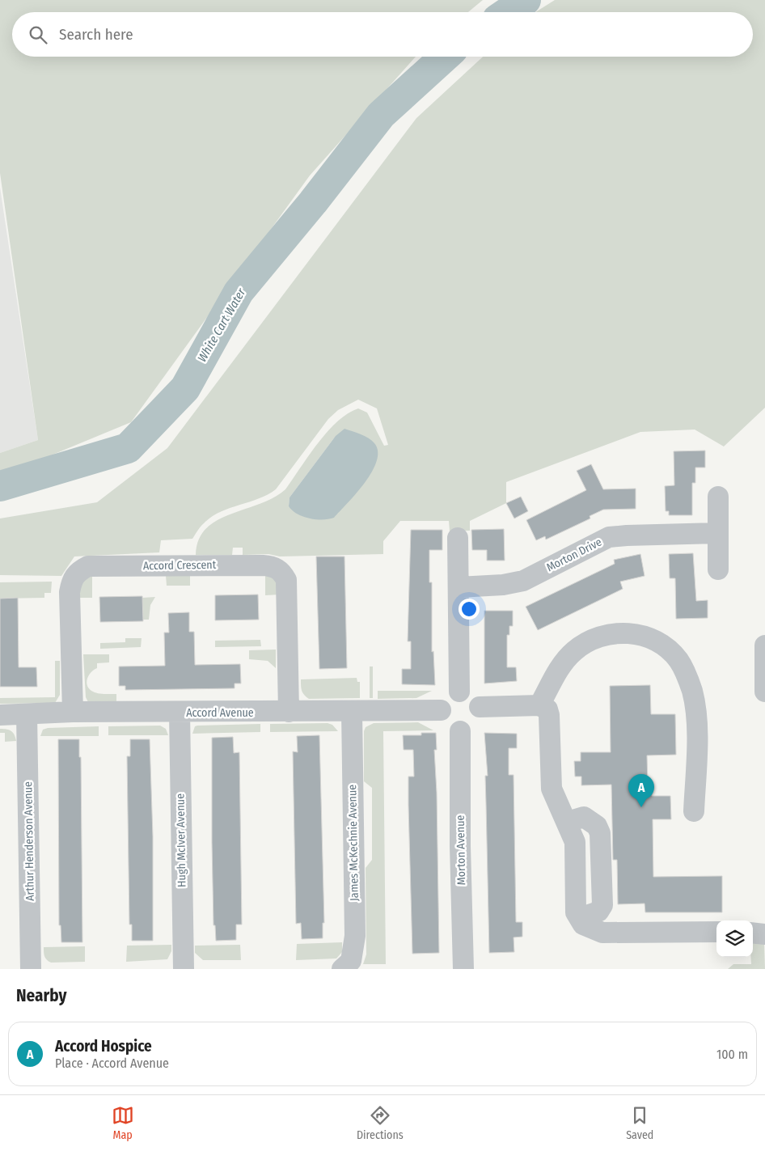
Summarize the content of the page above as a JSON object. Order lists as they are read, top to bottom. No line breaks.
{"streets":{"street":["Morton Drive","Accord Crescent","Accord Avenue","Hugh McIver Avenue","Arthur Henderson Avenue","James McKechnie Avenue","Morton Avenue"]},"crossings":[["Accord Crescent","Accord Avenue"],["Accord Avenue","Hugh McIver Avenue"],["Accord Avenue","Arthur Henderson Avenue"],["Accord Avenue","James McKechnie Avenue"],["Accord Avenue","Morton Avenue"]],"water":["White Cart Water"],"page":{"search":"Search here","pins":"A","heading":"Nearby","list":[{"mark":"A","name":"Accord Hospice","note":"Place · Accord Avenue","value":"100 m"}],"nav":["Map","Directions","Saved"]}}
